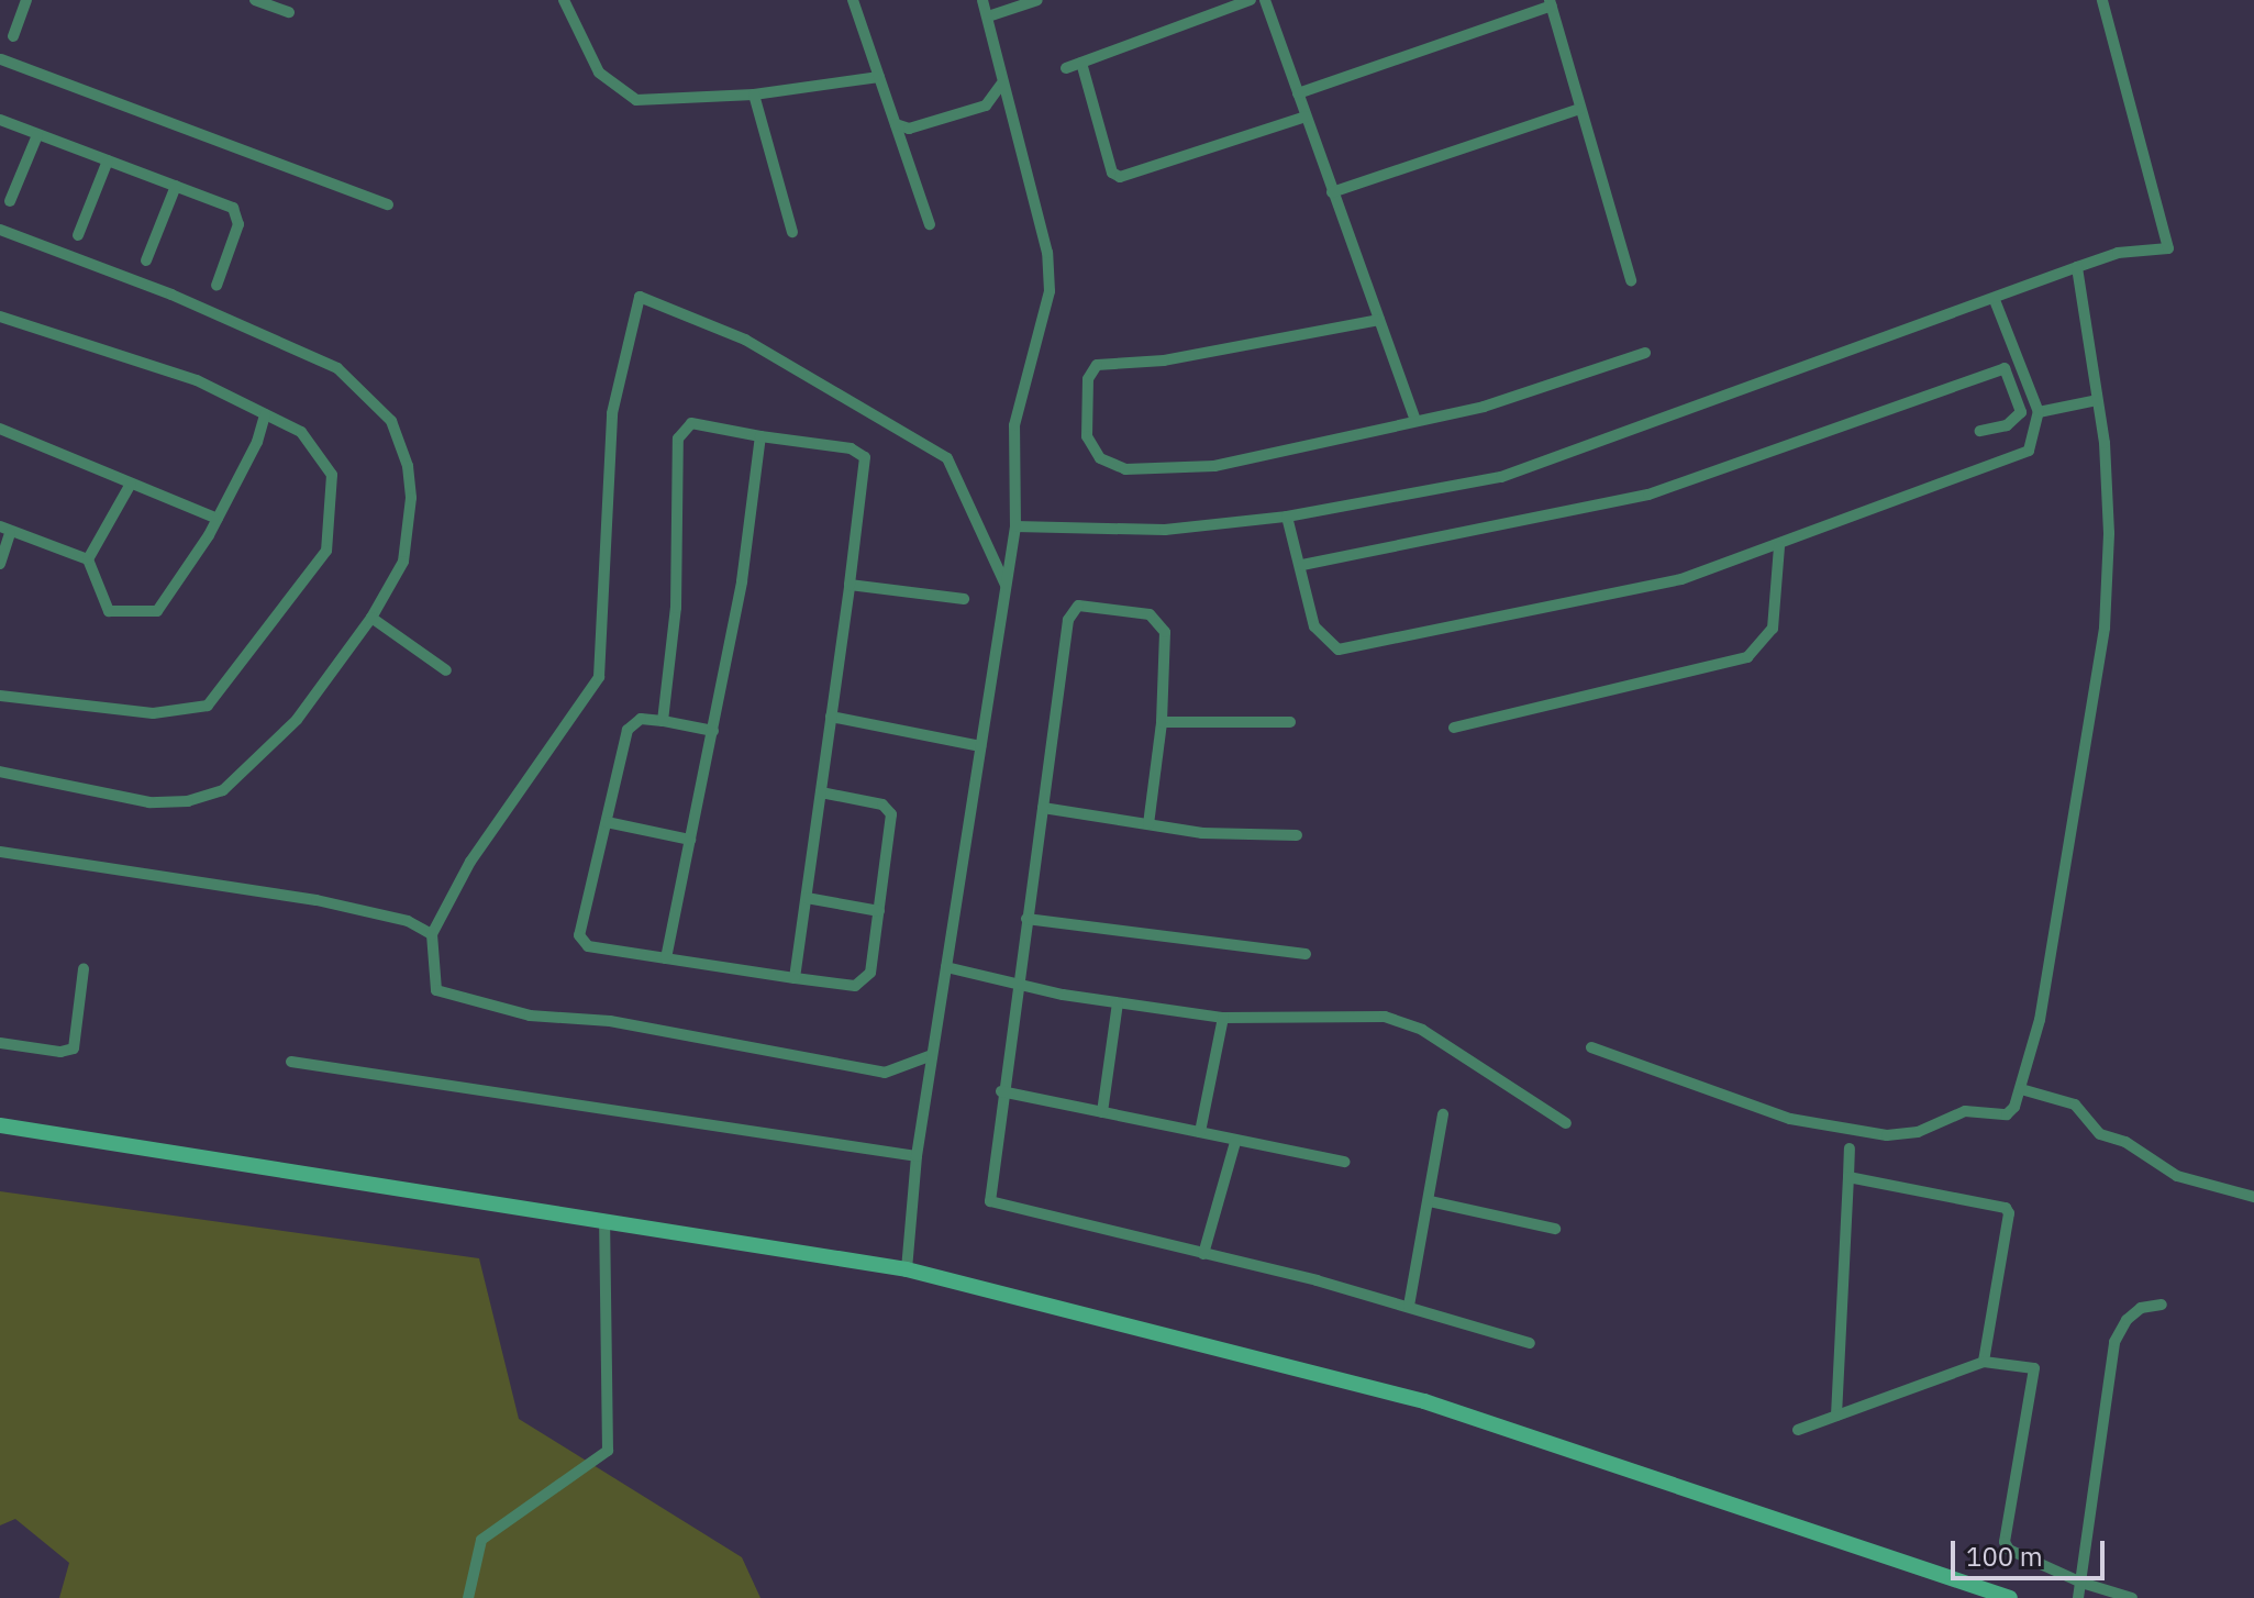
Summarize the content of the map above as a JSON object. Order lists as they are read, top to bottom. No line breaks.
{"scale_bar":"100 m"}
